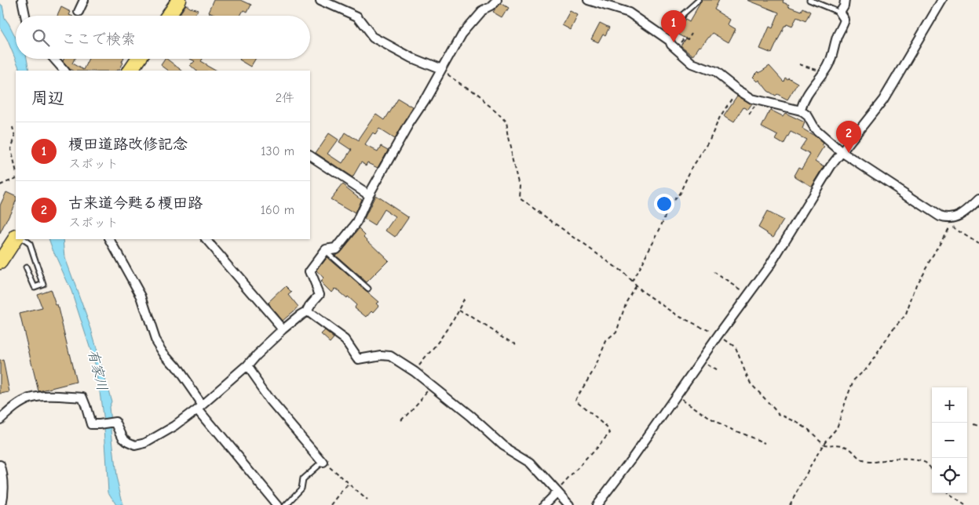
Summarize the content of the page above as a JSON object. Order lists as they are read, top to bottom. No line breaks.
{"water":["有家川"],"page":{"pins":["1","2"],"search":"ここで検索","heading":["周辺","2件"],"list":[{"mark":"1","name":"榎田道路改修記念","note":"スポット","value":"130 m"},{"mark":"2","name":"古来道今甦る榎田路","note":"スポット","value":"160 m"}],"map_buttons":["+","−"]}}
